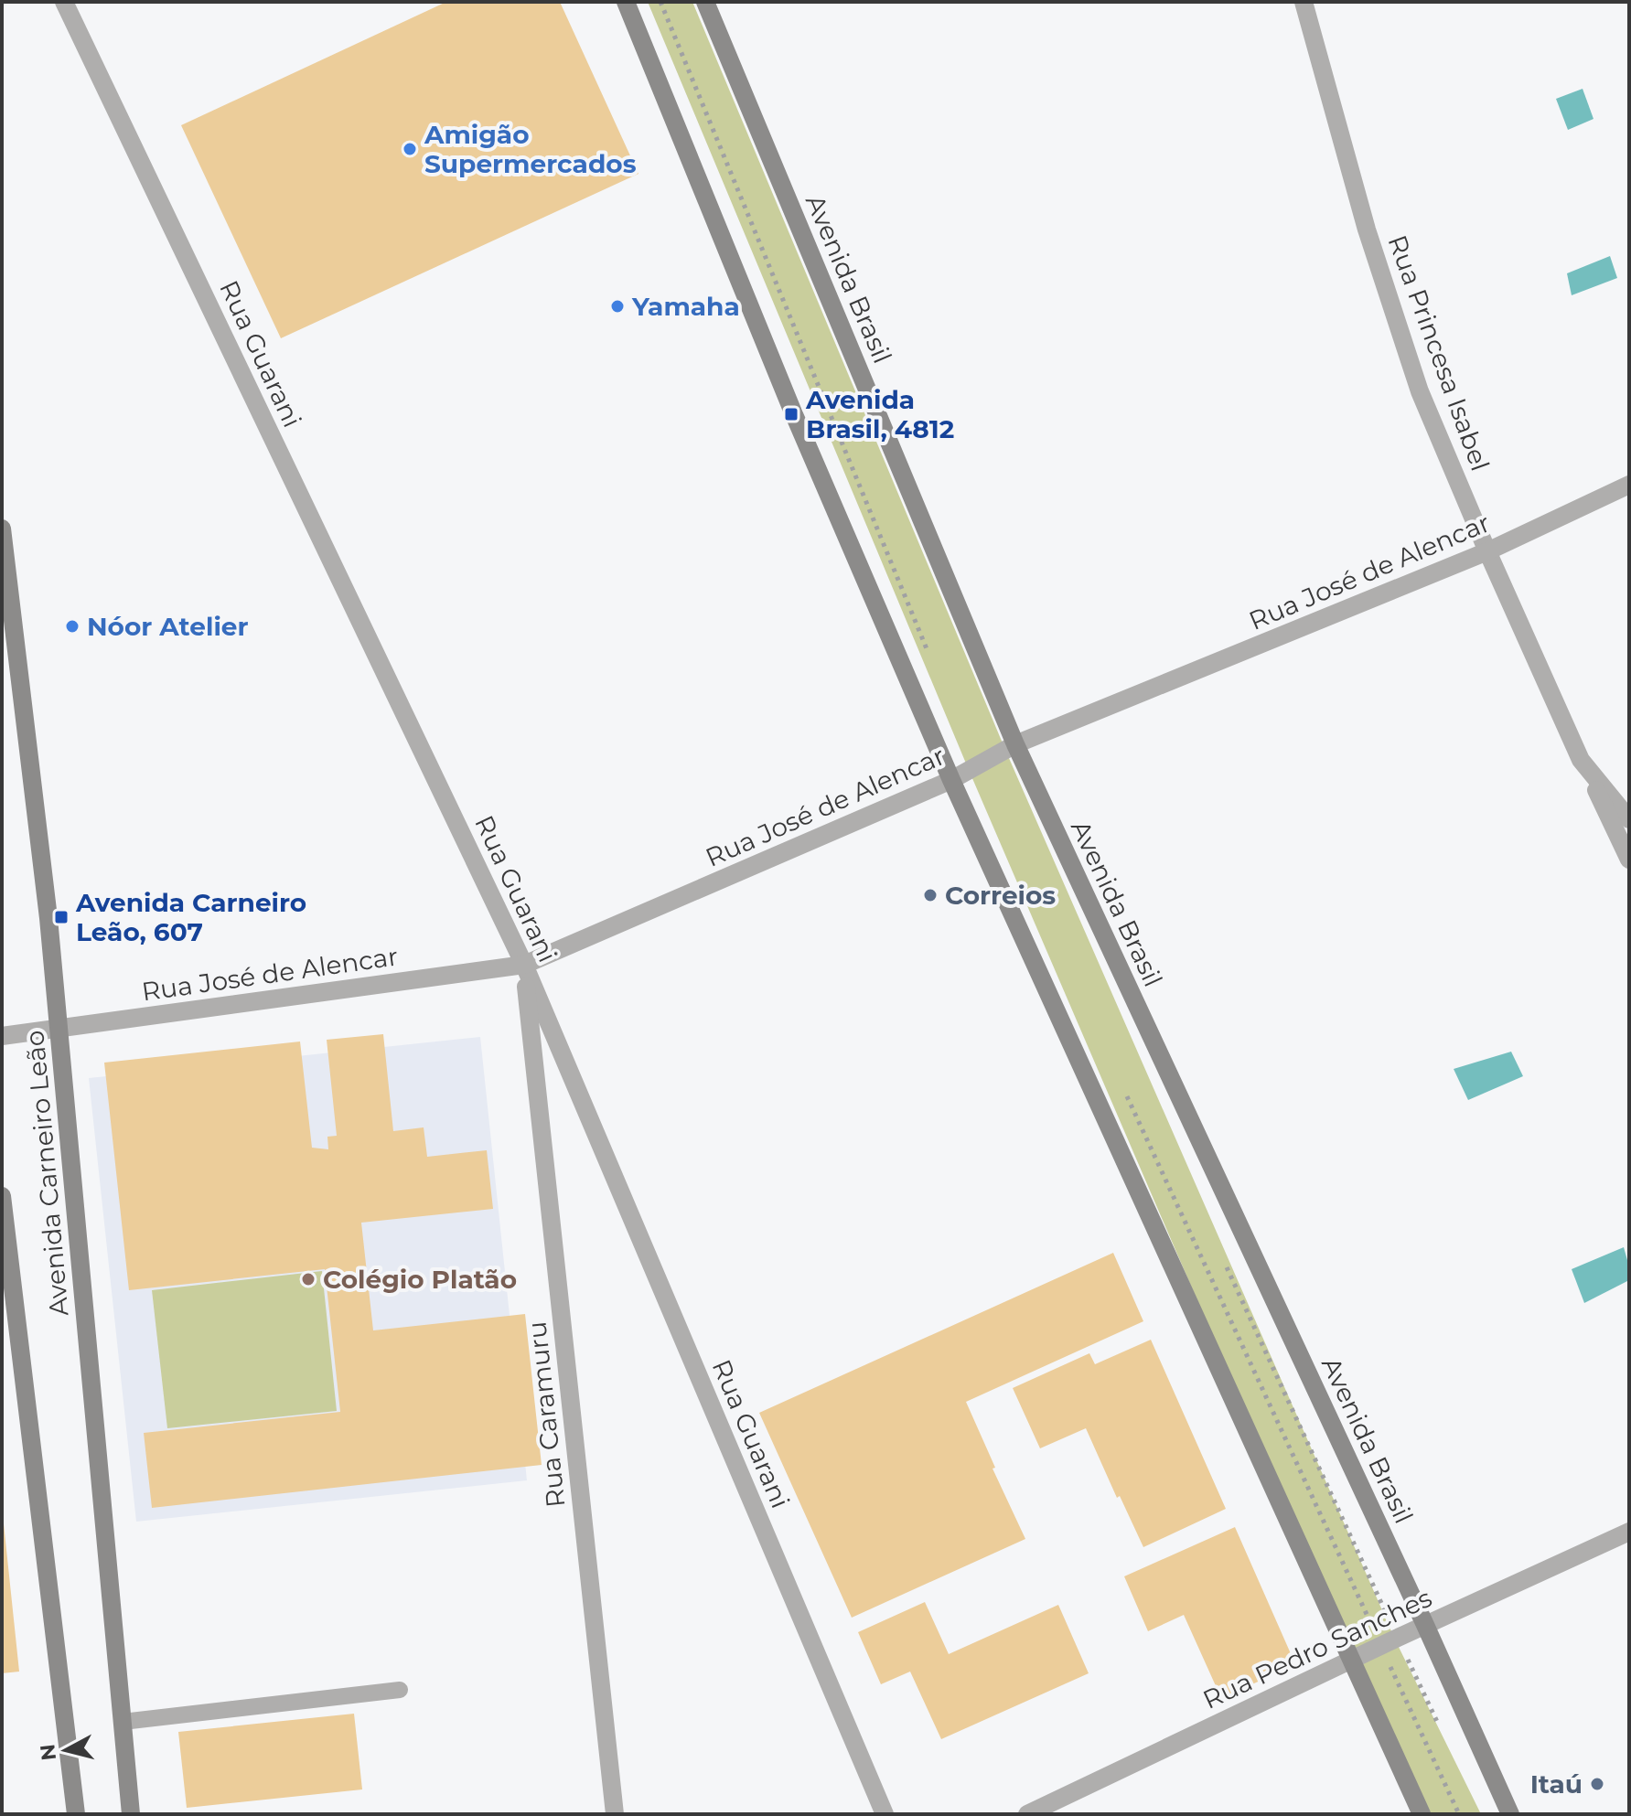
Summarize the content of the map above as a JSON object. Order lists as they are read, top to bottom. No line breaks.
{"streets":{"main road":["Avenida Brasil","Avenida Carneiro Leão"],"street":["Rua Princesa Isabel","Rua Guarani","Rua José de Alencar","Rua Caramuru","Rua Pedro Sanches"]},"crossings":[["Avenida Brasil","Rua José de Alencar"],["Avenida Brasil","Rua Pedro Sanches"],["Rua Princesa Isabel","Rua José de Alencar"],["Rua Guarani","Rua José de Alencar"],["Rua Guarani","Rua Caramuru"],["Rua José de Alencar","Avenida Carneiro Leão"],["Rua José de Alencar","Rua Caramuru"]],"places":{"other":["Amigão Supermercados","Yamaha","Nóor Atelier","Correios","Colégio Platão","Itaú"],"transit":["Avenida Brasil, 4812","Avenida Carneiro Leão, 607"]},"north":"left"}
